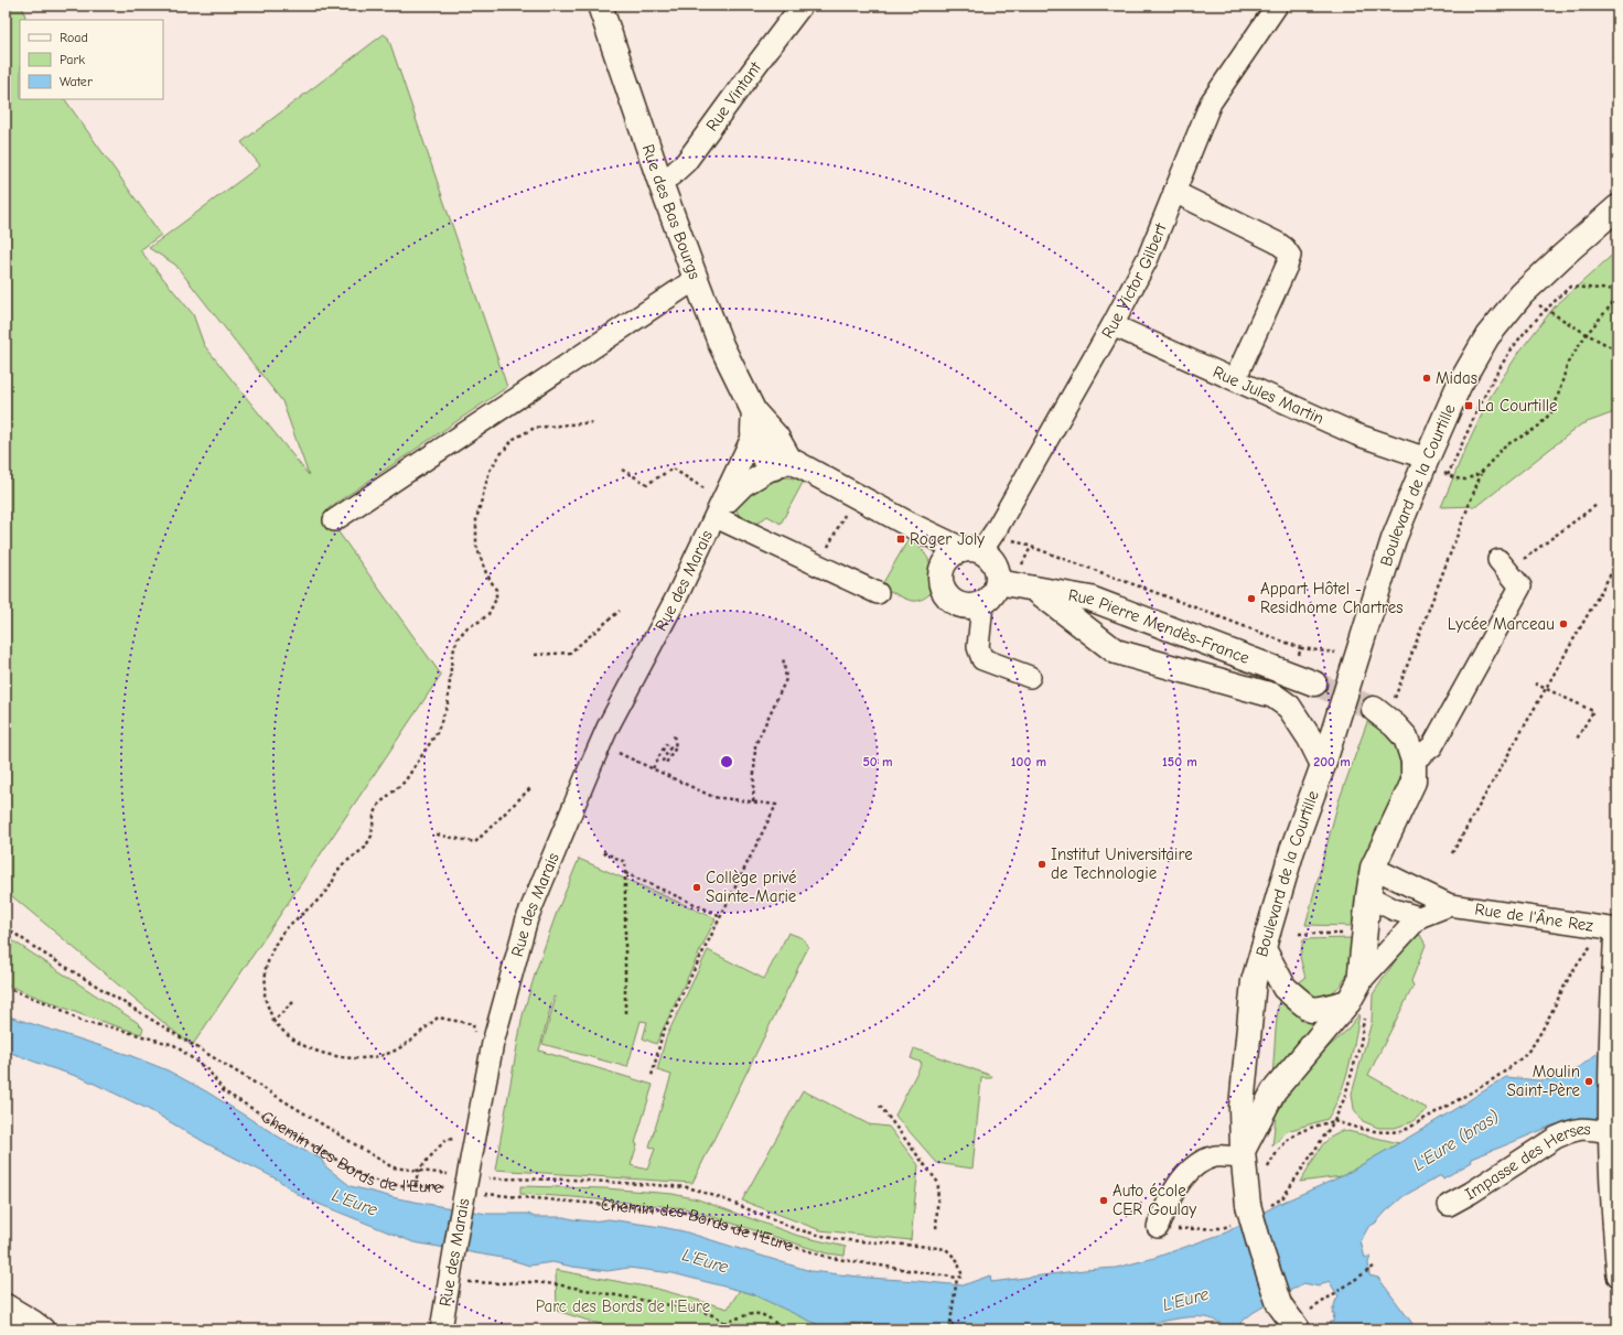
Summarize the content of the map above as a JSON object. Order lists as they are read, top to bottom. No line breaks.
{"streets":{"main road":["Rue des Bas Bourgs","Boulevard de la Courtille","Rue Pierre Mendès-France"],"street":["Rue Vintant","Rue Victor Gilbert","Rue Jules Martin","Rue des Marais","Rue de l'Âne Rez","Impasse des Herses"],"path":["Chemin des Bords de l'Eure"]},"crossings":[["Rue Vintant","Rue des Bas Bourgs"],["Rue des Bas Bourgs","Rue des Marais"],["Rue Victor Gilbert","Rue Jules Martin"],["Rue Victor Gilbert","Rue Pierre Mendès-France"],["Rue Jules Martin","Boulevard de la Courtille"]],"water":["L'Eure (bras)","L'Eure"],"parks":["Parc des Bords de l'Eure"],"places":{"other":["Midas","Appart Hôtel - Residhome Chartres","Lycée Marceau","Institut Universitaire de Technologie","Collège privé Sainte-Marie","Moulin Saint-Père","Auto école CER Goulay"],"transit":["La Courtille","Roger Joly"]},"legend":["Road","Park","Water"],"rings":["50 m","100 m","150 m","200 m"]}
